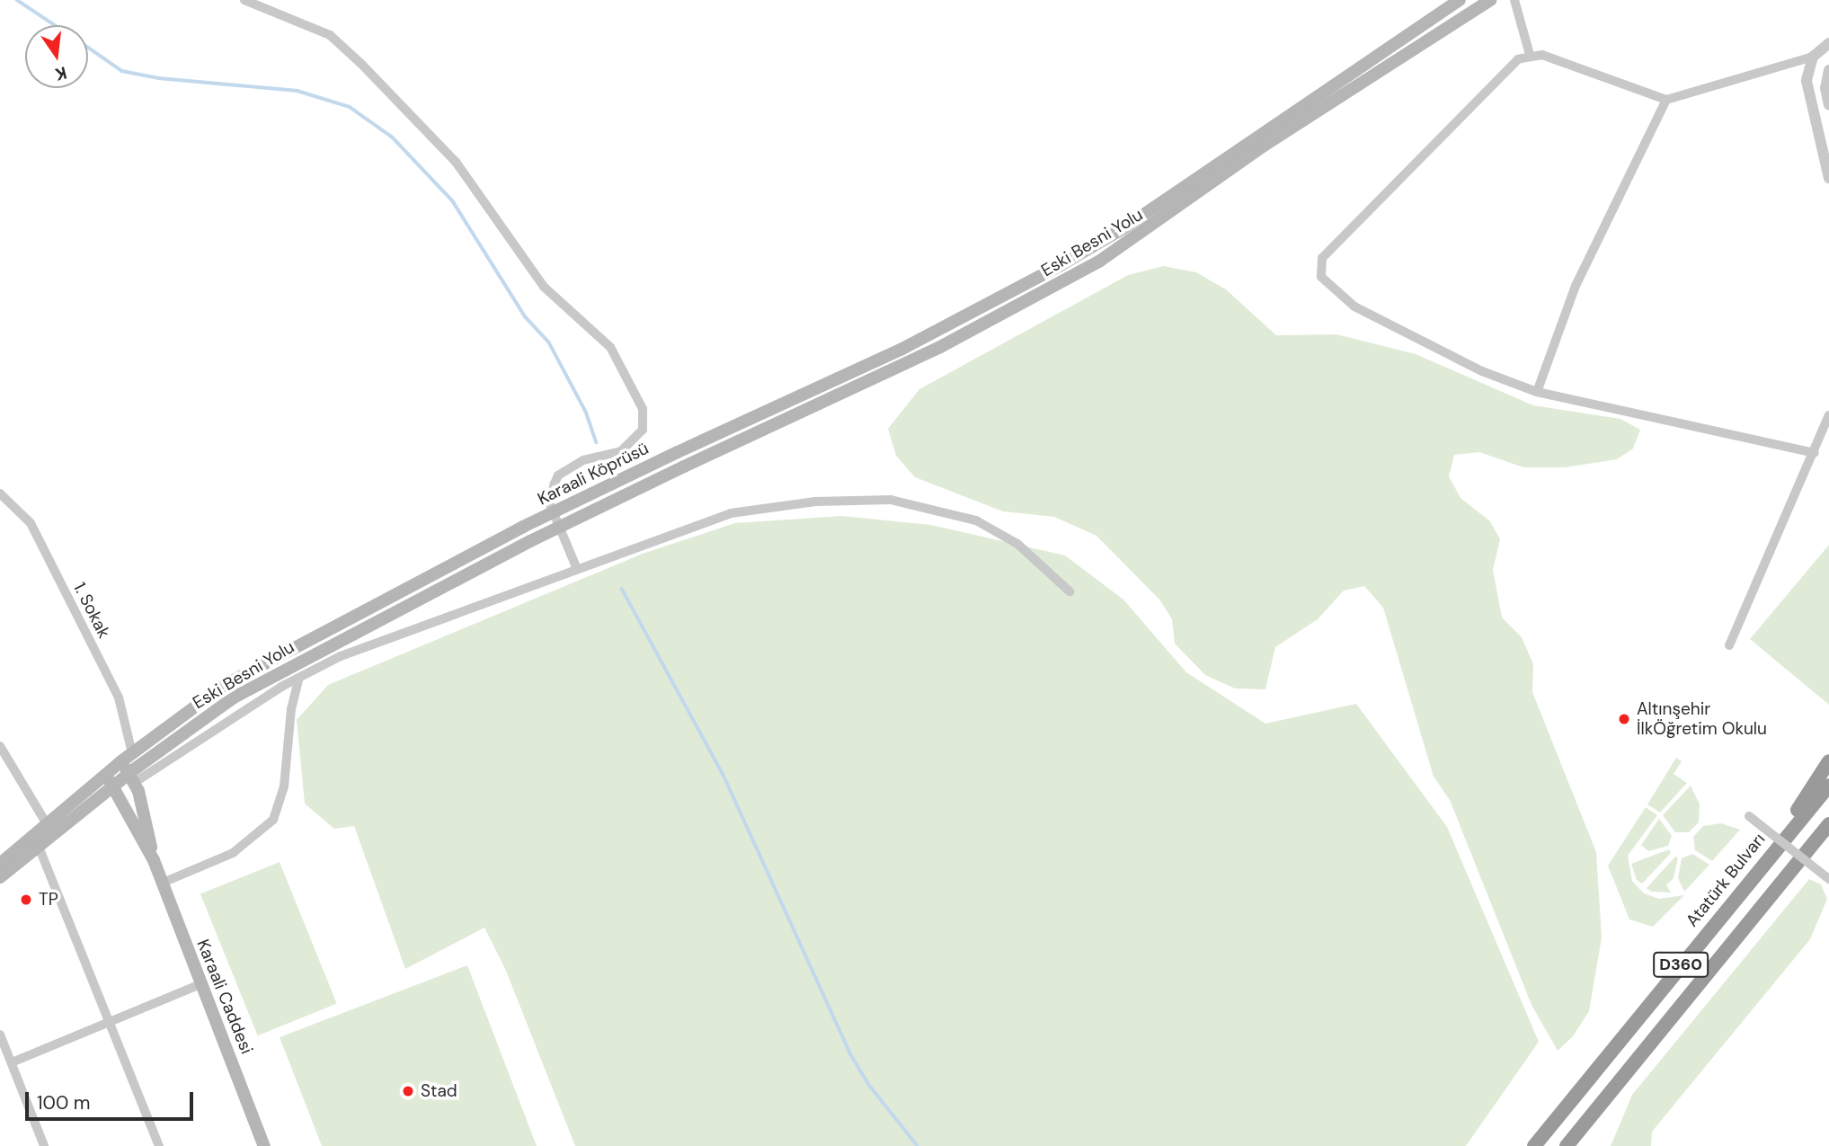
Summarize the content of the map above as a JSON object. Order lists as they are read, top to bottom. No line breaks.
{"streets":{"highway":["Atatürk Bulvarı","D360"],"main road":["Eski Besni Yolu","Karaali Köprüsü","Karaali Caddesi"],"street":["1. Sokak"]},"crossings":[["Eski Besni Yolu","Karaali Köprüsü"],["Eski Besni Yolu","1. Sokak"]],"places":["Altınşehir İlkÖğretim Okulu","TP","Stad"],"scale_bar":"100 m","north":"bottom"}
